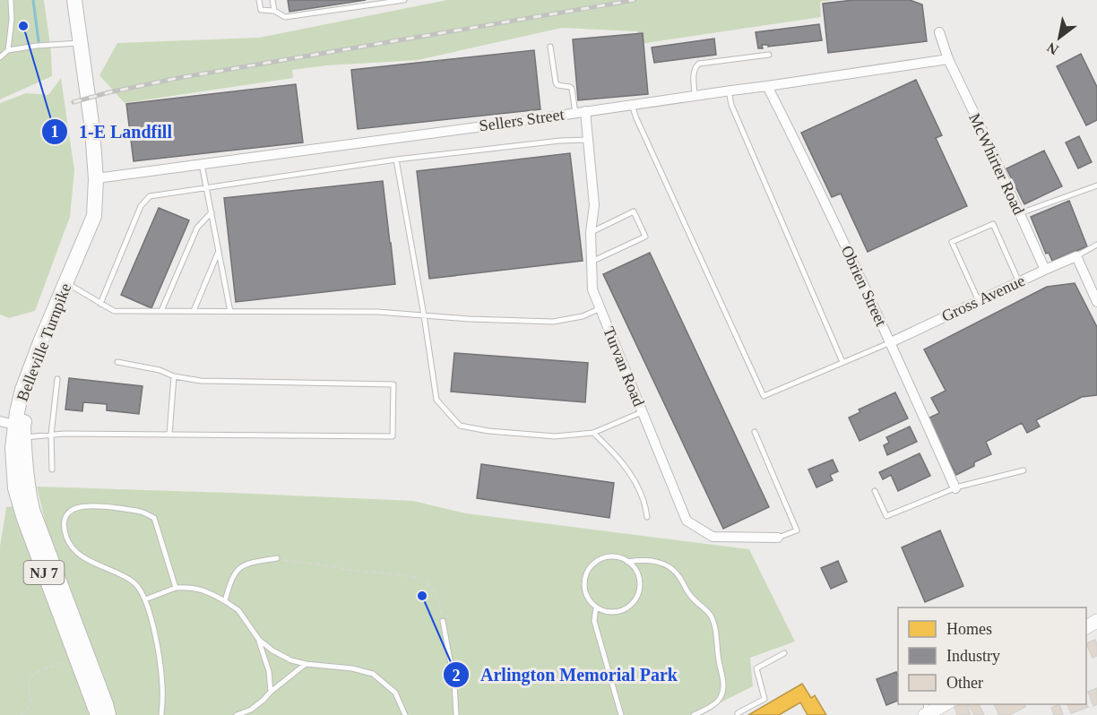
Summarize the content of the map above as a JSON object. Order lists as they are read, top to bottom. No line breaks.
{"streets":{"main road":["Belleville Turnpike","NJ 7"],"street":["Sellers Street","McWhirter Road","Obrien Street","Gross Avenue","Turvan Road"]},"crossings":[["Sellers Street","McWhirter Road"],["Sellers Street","Obrien Street"],["Sellers Street","Belleville Turnpike"],["Sellers Street","Turvan Road"],["McWhirter Road","Gross Avenue"],["Obrien Street","Gross Avenue"]],"places":["1-E Landfill","Arlington Memorial Park"],"legend":["Homes","Industry","Other"],"north":"bottom left"}
